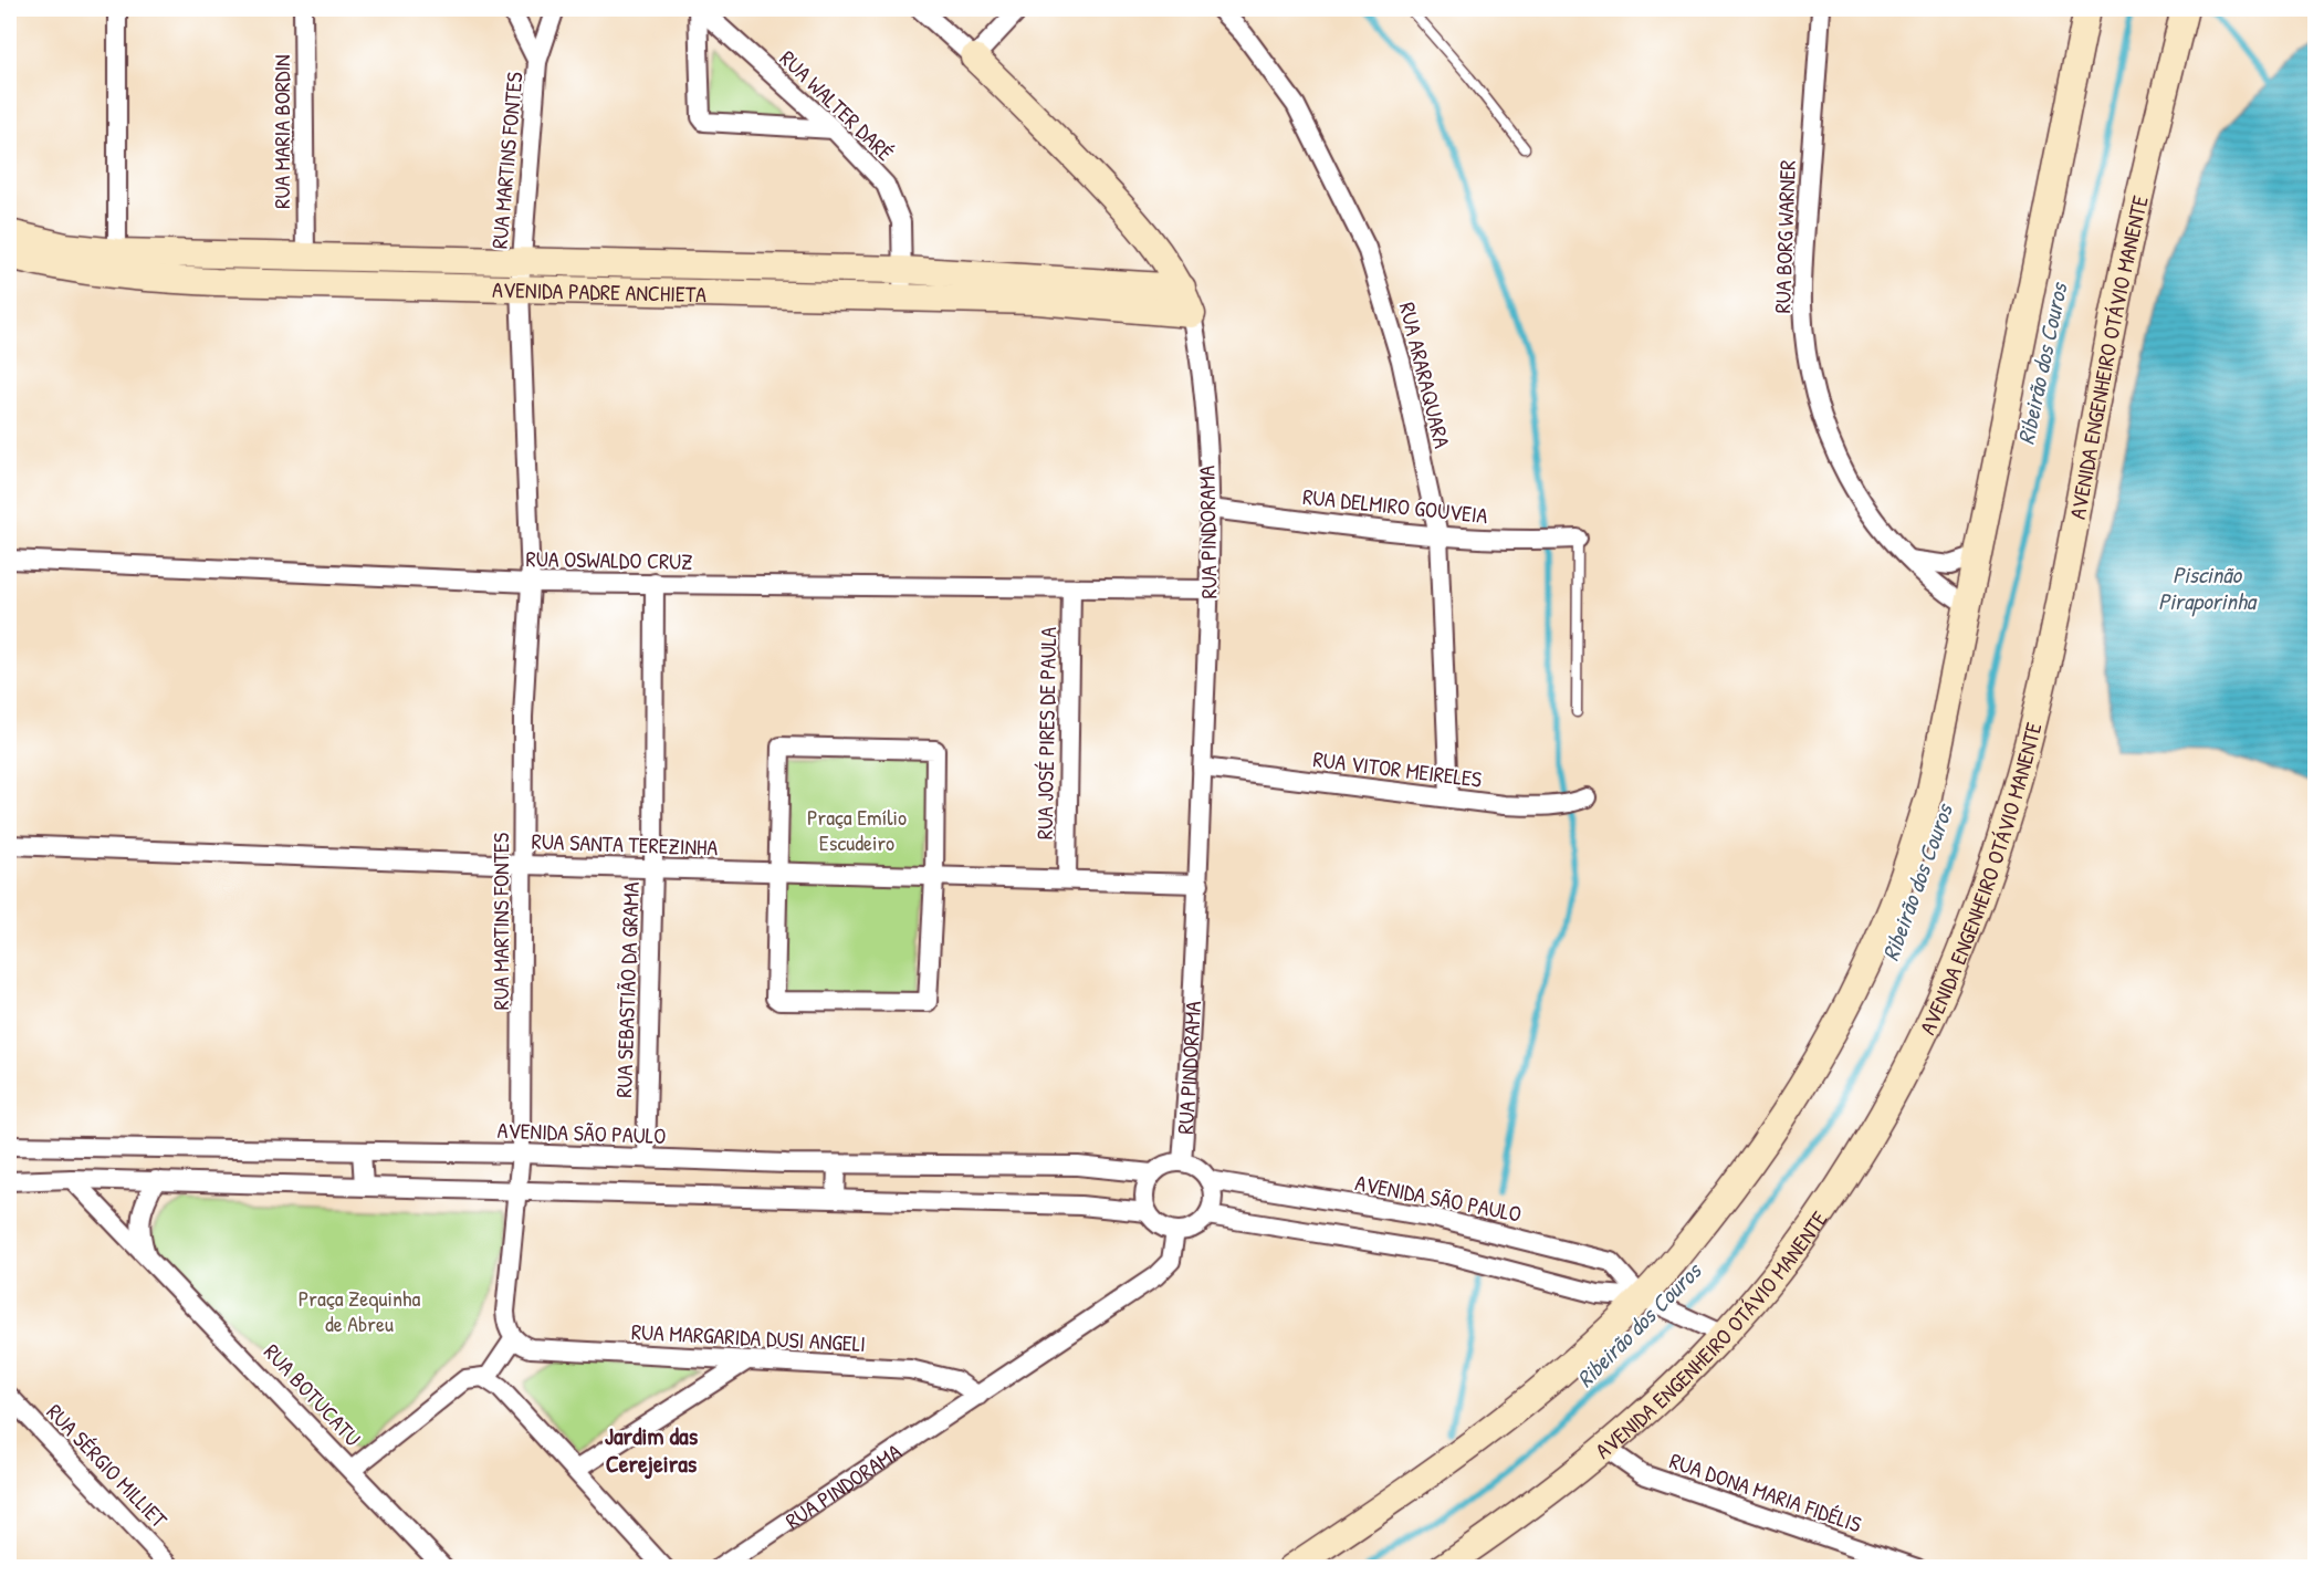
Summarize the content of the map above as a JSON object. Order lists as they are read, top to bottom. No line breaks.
{"streets":{"main road":["AVENIDA PADRE ANCHIETA","AVENIDA ENGENHEIRO OTÁVIO MANENTE","RUA PINDORAMA"],"street":["RUA WALTER DARÉ","RUA MARIA BORDIN","RUA MARTINS FONTES","RUA BORG WARNER","RUA ARARAQUARA","RUA DELMIRO GOUVEIA","RUA OSWALDO CRUZ","RUA JOSÉ PIRES DE PAULA","RUA VITOR MEIRELES","RUA SANTA TEREZINHA","RUA SEBASTIÃO DA GRAMA","AVENIDA SÃO PAULO","RUA MARGARIDA DUSI ANGELI","RUA BOTUCATU","RUA SÉRGIO MILLIET","RUA DONA MARIA FIDÉLIS"]},"crossings":[["RUA WALTER DARÉ","AVENIDA PADRE ANCHIETA"],["RUA MARIA BORDIN","AVENIDA PADRE ANCHIETA"],["RUA MARTINS FONTES","AVENIDA PADRE ANCHIETA"],["RUA MARTINS FONTES","RUA OSWALDO CRUZ"],["RUA MARTINS FONTES","RUA SANTA TEREZINHA"],["RUA MARTINS FONTES","AVENIDA SÃO PAULO"],["RUA MARTINS FONTES","RUA MARGARIDA DUSI ANGELI"],["AVENIDA PADRE ANCHIETA","RUA PINDORAMA"],["AVENIDA ENGENHEIRO OTÁVIO MANENTE","AVENIDA SÃO PAULO"],["AVENIDA ENGENHEIRO OTÁVIO MANENTE","RUA DONA MARIA FIDÉLIS"],["RUA ARARAQUARA","RUA DELMIRO GOUVEIA"],["RUA ARARAQUARA","RUA VITOR MEIRELES"],["RUA DELMIRO GOUVEIA","RUA PINDORAMA"],["RUA PINDORAMA","RUA OSWALDO CRUZ"],["RUA PINDORAMA","RUA VITOR MEIRELES"],["RUA PINDORAMA","RUA SANTA TEREZINHA"],["RUA PINDORAMA","AVENIDA SÃO PAULO"],["RUA PINDORAMA","RUA MARGARIDA DUSI ANGELI"],["RUA OSWALDO CRUZ","RUA JOSÉ PIRES DE PAULA"],["RUA OSWALDO CRUZ","RUA SEBASTIÃO DA GRAMA"],["RUA JOSÉ PIRES DE PAULA","RUA SANTA TEREZINHA"],["RUA SANTA TEREZINHA","RUA SEBASTIÃO DA GRAMA"],["RUA SEBASTIÃO DA GRAMA","AVENIDA SÃO PAULO"]],"districts":["Jardim das Cerejeiras"],"water":["Ribeirão dos Couros","Piscinão Piraporinha"],"parks":["Praça Emílio Escudeiro","Praça Zequinha de Abreu"]}
